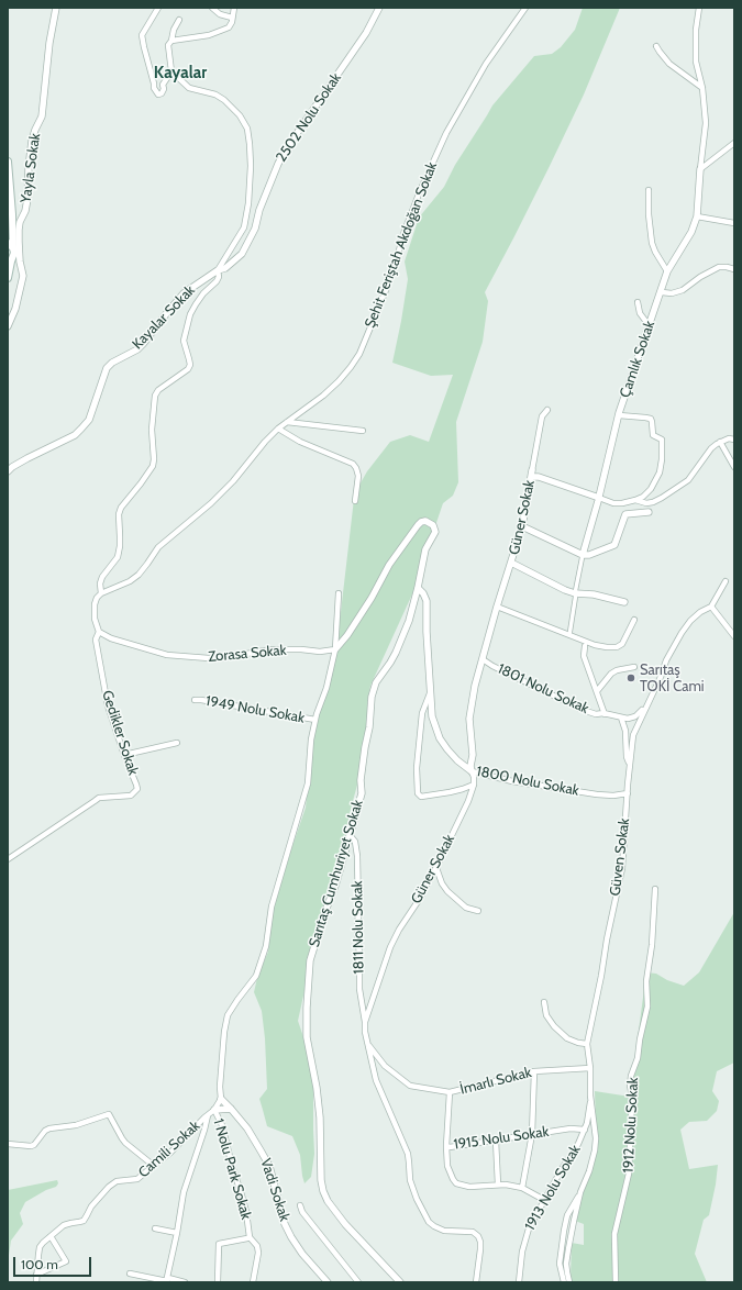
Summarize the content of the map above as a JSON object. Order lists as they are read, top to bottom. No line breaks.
{"streets":{"street":["2502 Nolu Sokak","Yayla Sokak","Şehit Feriştah Akdoğan Sokak","Kayalar Sokak","Çamlık Sokak","Güner Sokak","Zorasa Sokak","1801 Nolu Sokak","1949 Nolu Sokak","Gedikler Sokak","1800 Nolu Sokak","Güven Sokak","Sarıtaş Cumhuriyet Sokak","1811 Nolu Sokak","İmarlı Sokak","1912 Nolu Sokak","1915 Nolu Sokak","Camili Sokak","1 Nolu Park Sokak","1913 Nolu Sokak","Vadi Sokak"]},"crossings":[["2502 Nolu Sokak","Kayalar Sokak"],["Güner Sokak","1801 Nolu Sokak"],["Güner Sokak","1800 Nolu Sokak"],["Güner Sokak","1811 Nolu Sokak"],["Güner Sokak","İmarlı Sokak"],["Zorasa Sokak","Gedikler Sokak"],["Zorasa Sokak","Sarıtaş Cumhuriyet Sokak"],["1801 Nolu Sokak","Güven Sokak"],["1800 Nolu Sokak","Güven Sokak"],["1800 Nolu Sokak","Sarıtaş Cumhuriyet Sokak"],["Güven Sokak","İmarlı Sokak"],["Güven Sokak","1913 Nolu Sokak"],["Sarıtaş Cumhuriyet Sokak","1811 Nolu Sokak"],["İmarlı Sokak","1915 Nolu Sokak"],["1915 Nolu Sokak","1913 Nolu Sokak"],["Camili Sokak","1 Nolu Park Sokak"],["Camili Sokak","Vadi Sokak"]],"districts":["Kayalar"],"places":["Sarıtaş TOKİ Cami"],"scale_bar":"100 m"}
